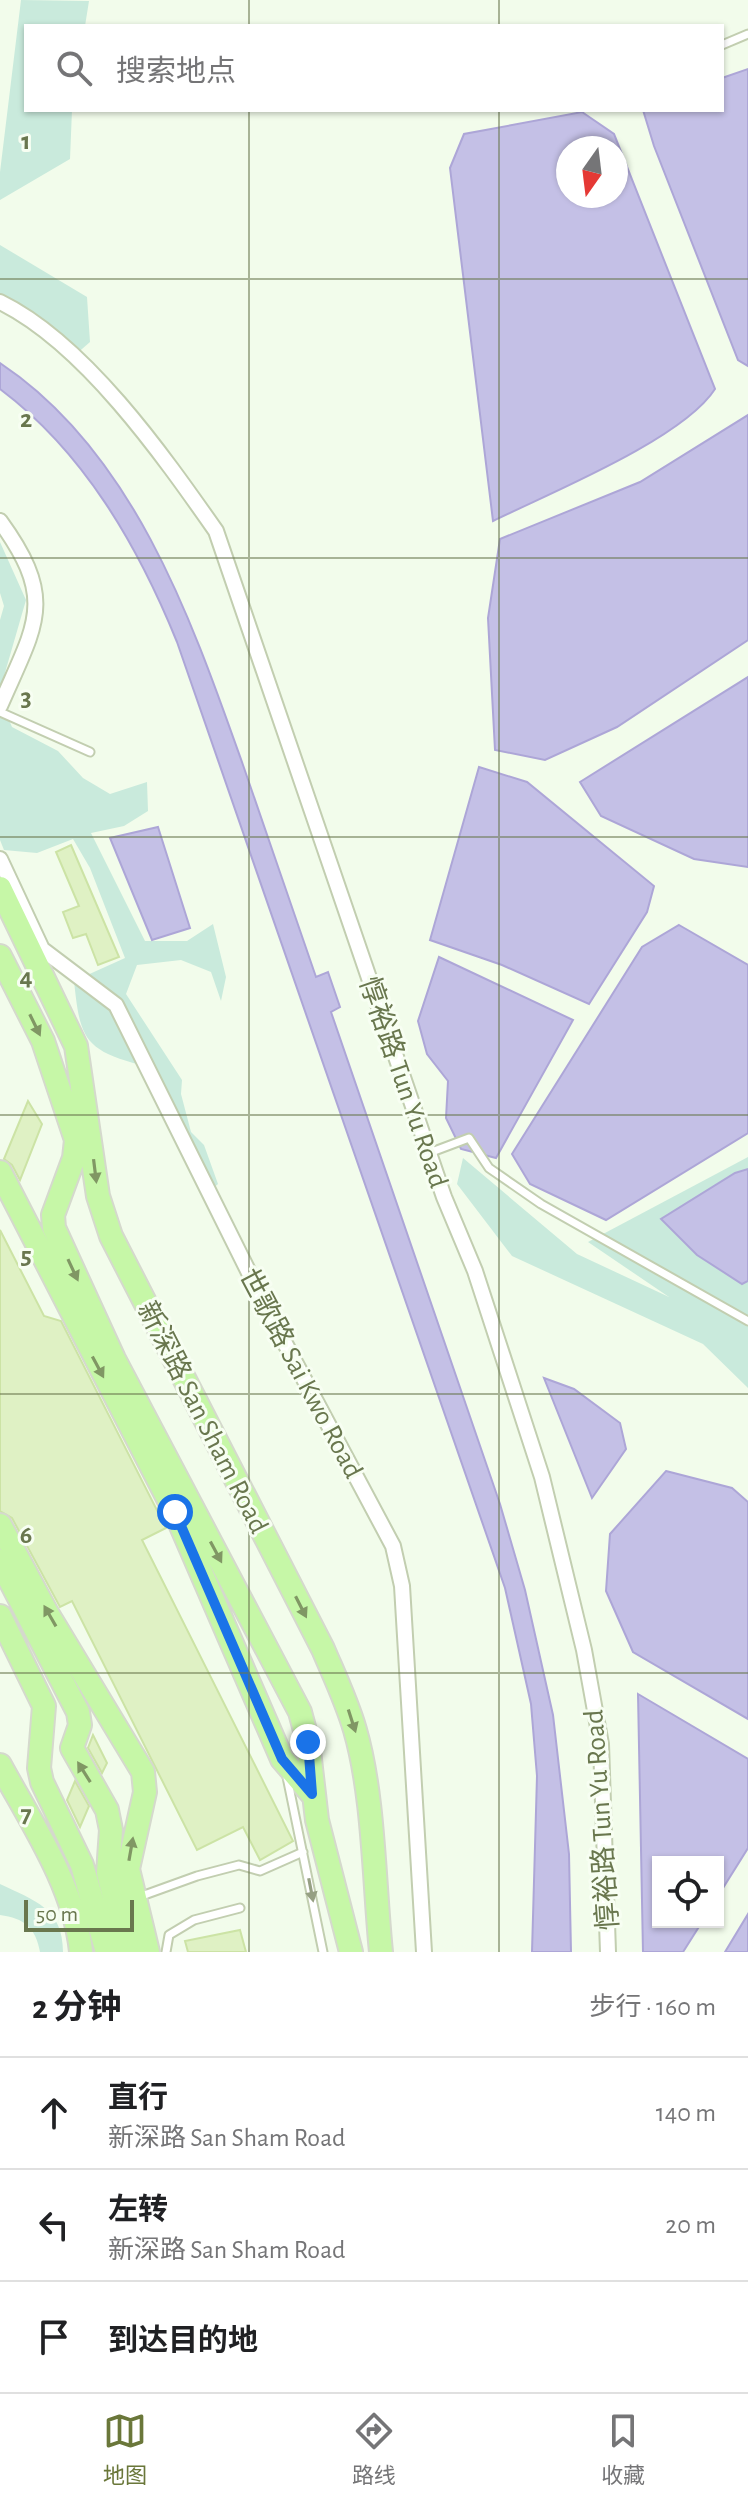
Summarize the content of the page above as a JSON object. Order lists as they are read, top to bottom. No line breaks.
{"streets":{"main road":["新深路 San Sham Road"],"street":["惇裕路 Tun Yu Road","世歌路 Sai Kwo Road"]},"scale_bar":"50 m","north":"bottom","page":{"search":"搜索地点","scale":"50 m","heading":["2 分钟","步行 · 160 m"],"list":[["直行","新深路 San Sham Road","140 m"],["左转","新深路 San Sham Road","20 m"],"到达目的地"],"nav":["地图","路线","收藏"]},"grid":{"rows":["1","2","3","4","5","6","7"]}}
